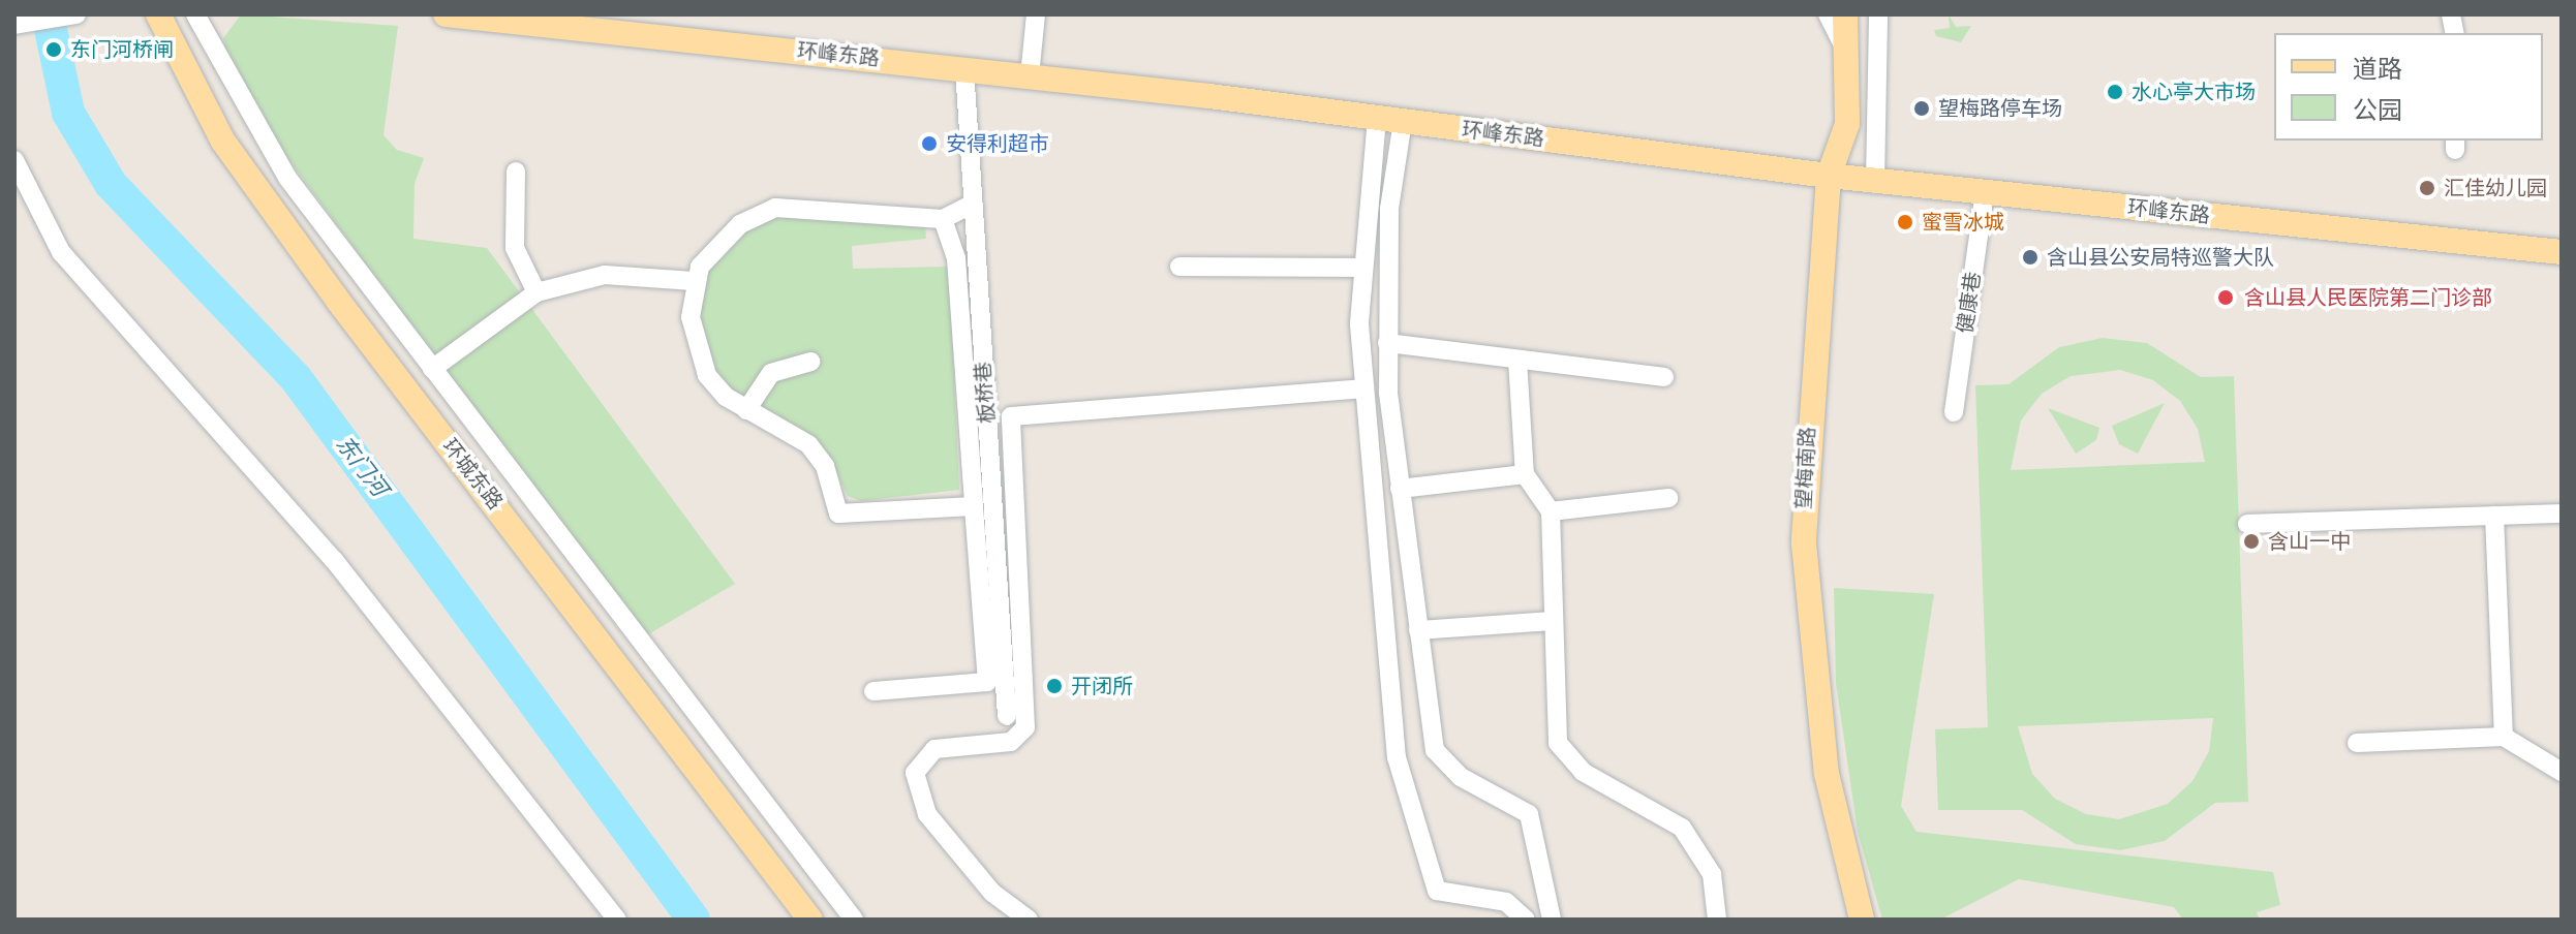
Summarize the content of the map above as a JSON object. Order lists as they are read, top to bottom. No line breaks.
{"streets":{"main road":["环峰东路","望梅南路","环城东路"],"street":["健康巷","板桥巷"]},"crossings":[["环峰东路","健康巷"],["环峰东路","板桥巷"],["环峰东路","望梅南路"]],"water":["东门河"],"places":["东门河桥闸","水心亭大市场","望梅路停车场","安得利超市","汇佳幼儿园","蜜雪冰城","含山县公安局特巡警大队","含山县人民医院第二门诊部","含山一中","开闭所"],"legend":["道路","公园"]}
